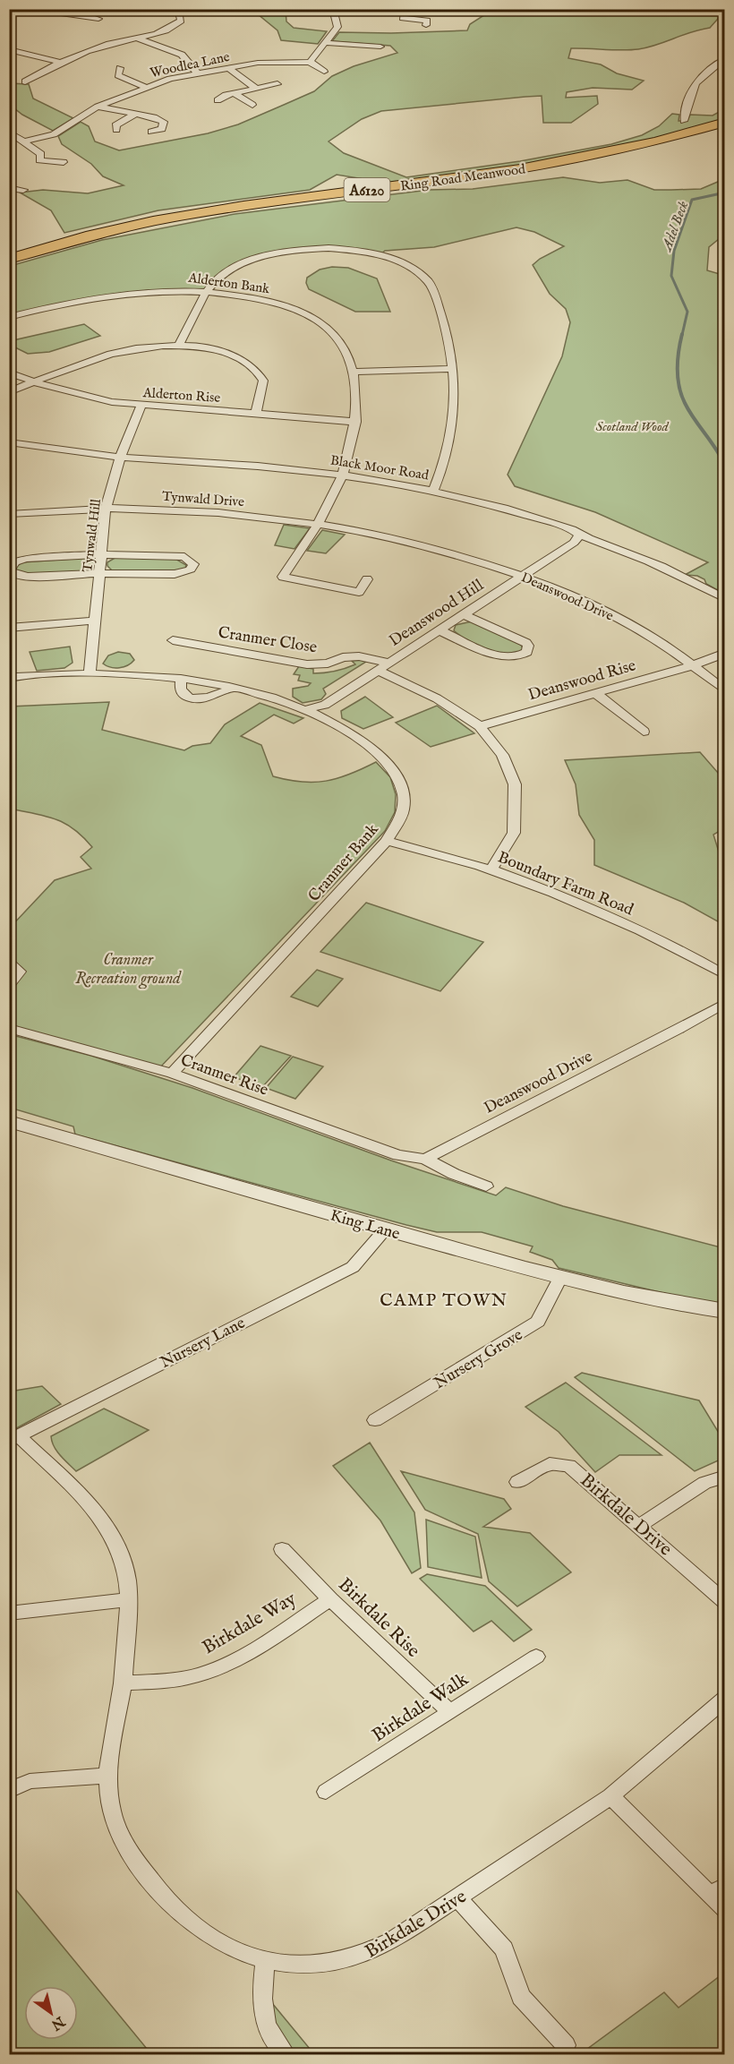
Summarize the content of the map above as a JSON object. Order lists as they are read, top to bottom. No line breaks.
{"streets":{"highway":["Ring Road Meanwood","A6120"],"street":["Woodlea Lane","Alderton Bank","Alderton Rise","Black Moor Road","Tynwald Drive","Tynwald Hill","Deanswood Drive","Deanswood Hill","Cranmer Close","Deanswood Rise","Cranmer Bank","Boundary Farm Road","Cranmer Rise","King Lane","Nursery Lane","Nursery Grove","Birkdale Drive","Birkdale Rise","Birkdale Way","Birkdale Walk"]},"crossings":[["Alderton Bank","Alderton Rise"],["Alderton Bank","Black Moor Road"],["Alderton Bank","Tynwald Drive"],["Alderton Rise","Tynwald Hill"],["Black Moor Road","Tynwald Hill"],["Black Moor Road","Deanswood Hill"],["Tynwald Drive","Tynwald Hill"],["Tynwald Drive","Deanswood Drive"],["Tynwald Hill","Cranmer Bank"],["Deanswood Drive","Deanswood Hill"],["Deanswood Drive","Deanswood Rise"],["Deanswood Drive","Cranmer Rise"],["Deanswood Hill","Cranmer Close"],["Deanswood Hill","Cranmer Bank"],["Cranmer Bank","Boundary Farm Road"],["Cranmer Bank","Cranmer Rise"],["King Lane","Nursery Lane"],["King Lane","Nursery Grove"],["Nursery Lane","Birkdale Drive"],["Birkdale Drive","Birkdale Way"],["Birkdale Rise","Birkdale Way"],["Birkdale Rise","Birkdale Walk"]],"districts":["CAMP TOWN"],"water":["Adel Beck"],"parks":["Scotland Wood","Cranmer Recreation ground"],"north":"bottom right"}
